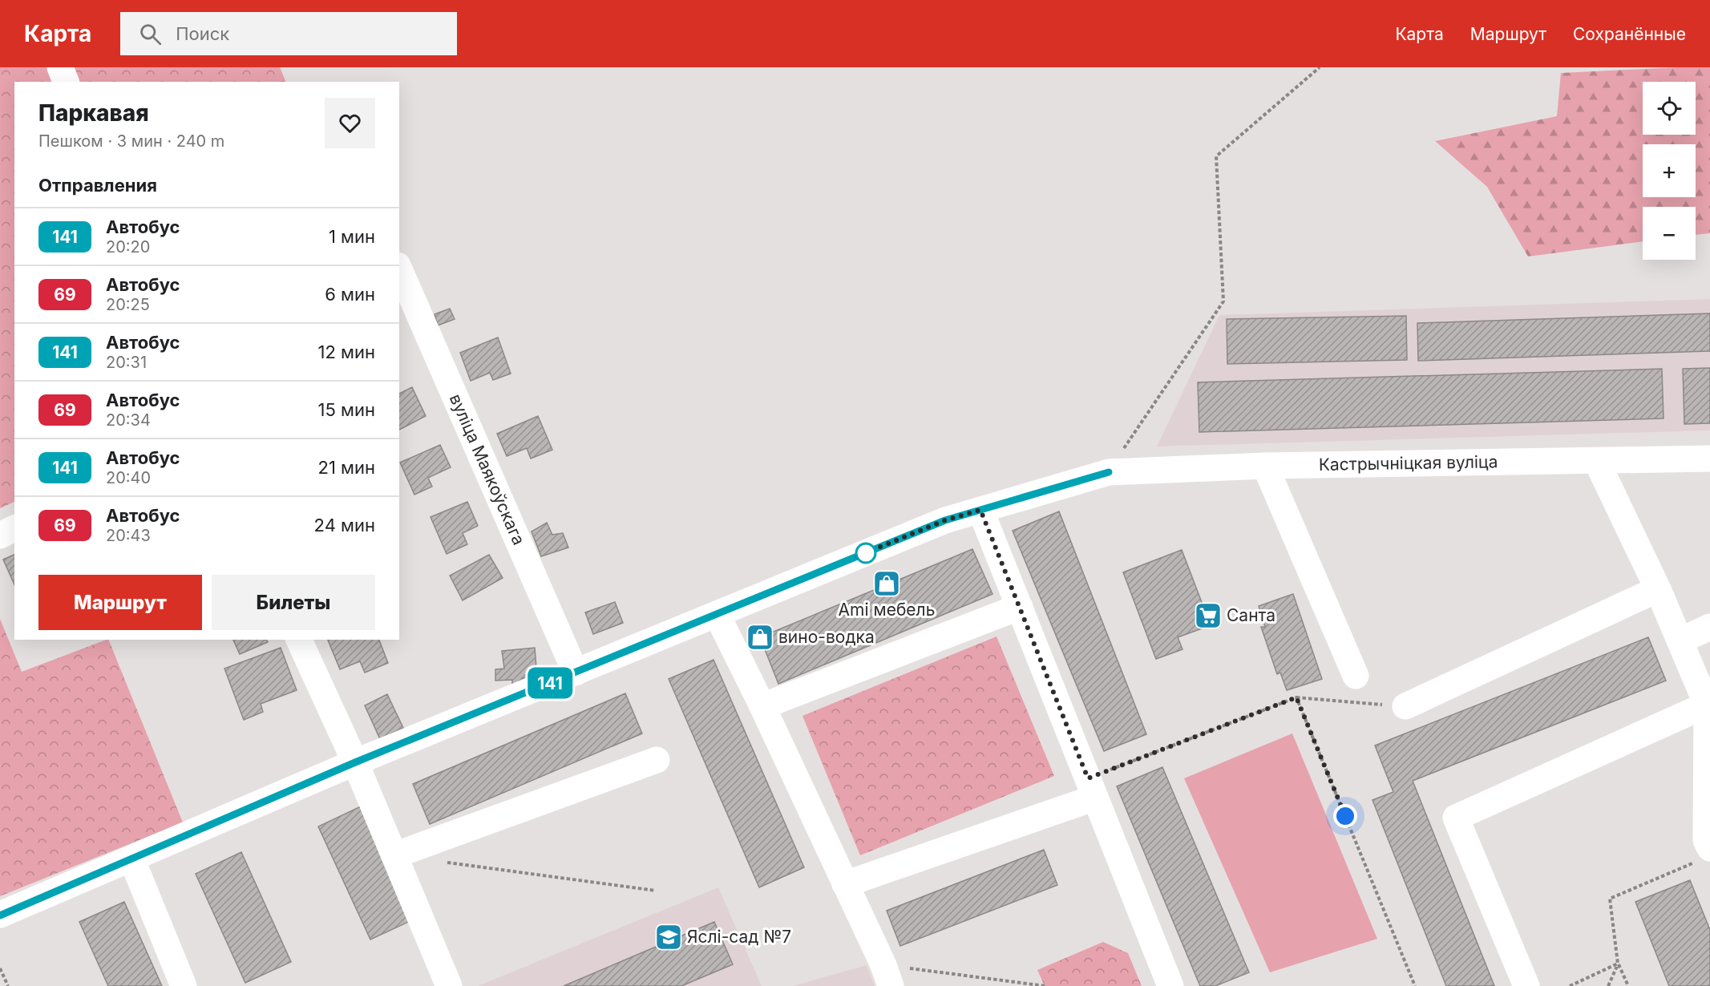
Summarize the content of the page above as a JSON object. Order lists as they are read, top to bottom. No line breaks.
{"streets":{"street":["Кастрычніцкая вуліца","вуліца Маякоўскага"]},"crossings":[["Кастрычніцкая вуліца","вуліца Маякоўскага"]],"places":{"shop":["Ami мебель","вино-водка"],"supermarket":["Санта"],"school or university":["Яслі-сад №7"]},"lines":["bus line 141"],"page":{"header":"Карта","search":"Поиск","nav":["Карта","Маршрут","Сохранённые"],"on_map":"141","map_buttons":["+","−"],"heading":[["Паркавая","Пешком · 3 мин · 240 m"],"Отправления"],"list":[{"mark":"141","name":"Автобус","note":"20:20","value":"1 мин"},{"mark":"69","name":"Автобус","note":"20:25","value":"6 мин"},{"mark":"141","name":"Автобус","note":"20:31","value":"12 мин"},{"mark":"69","name":"Автобус","note":"20:34","value":"15 мин"},{"mark":"141","name":"Автобус","note":"20:40","value":"21 мин"},{"mark":"69","name":"Автобус","note":"20:43","value":"24 мин"}],"buttons":["Маршрут","Билеты"]}}
